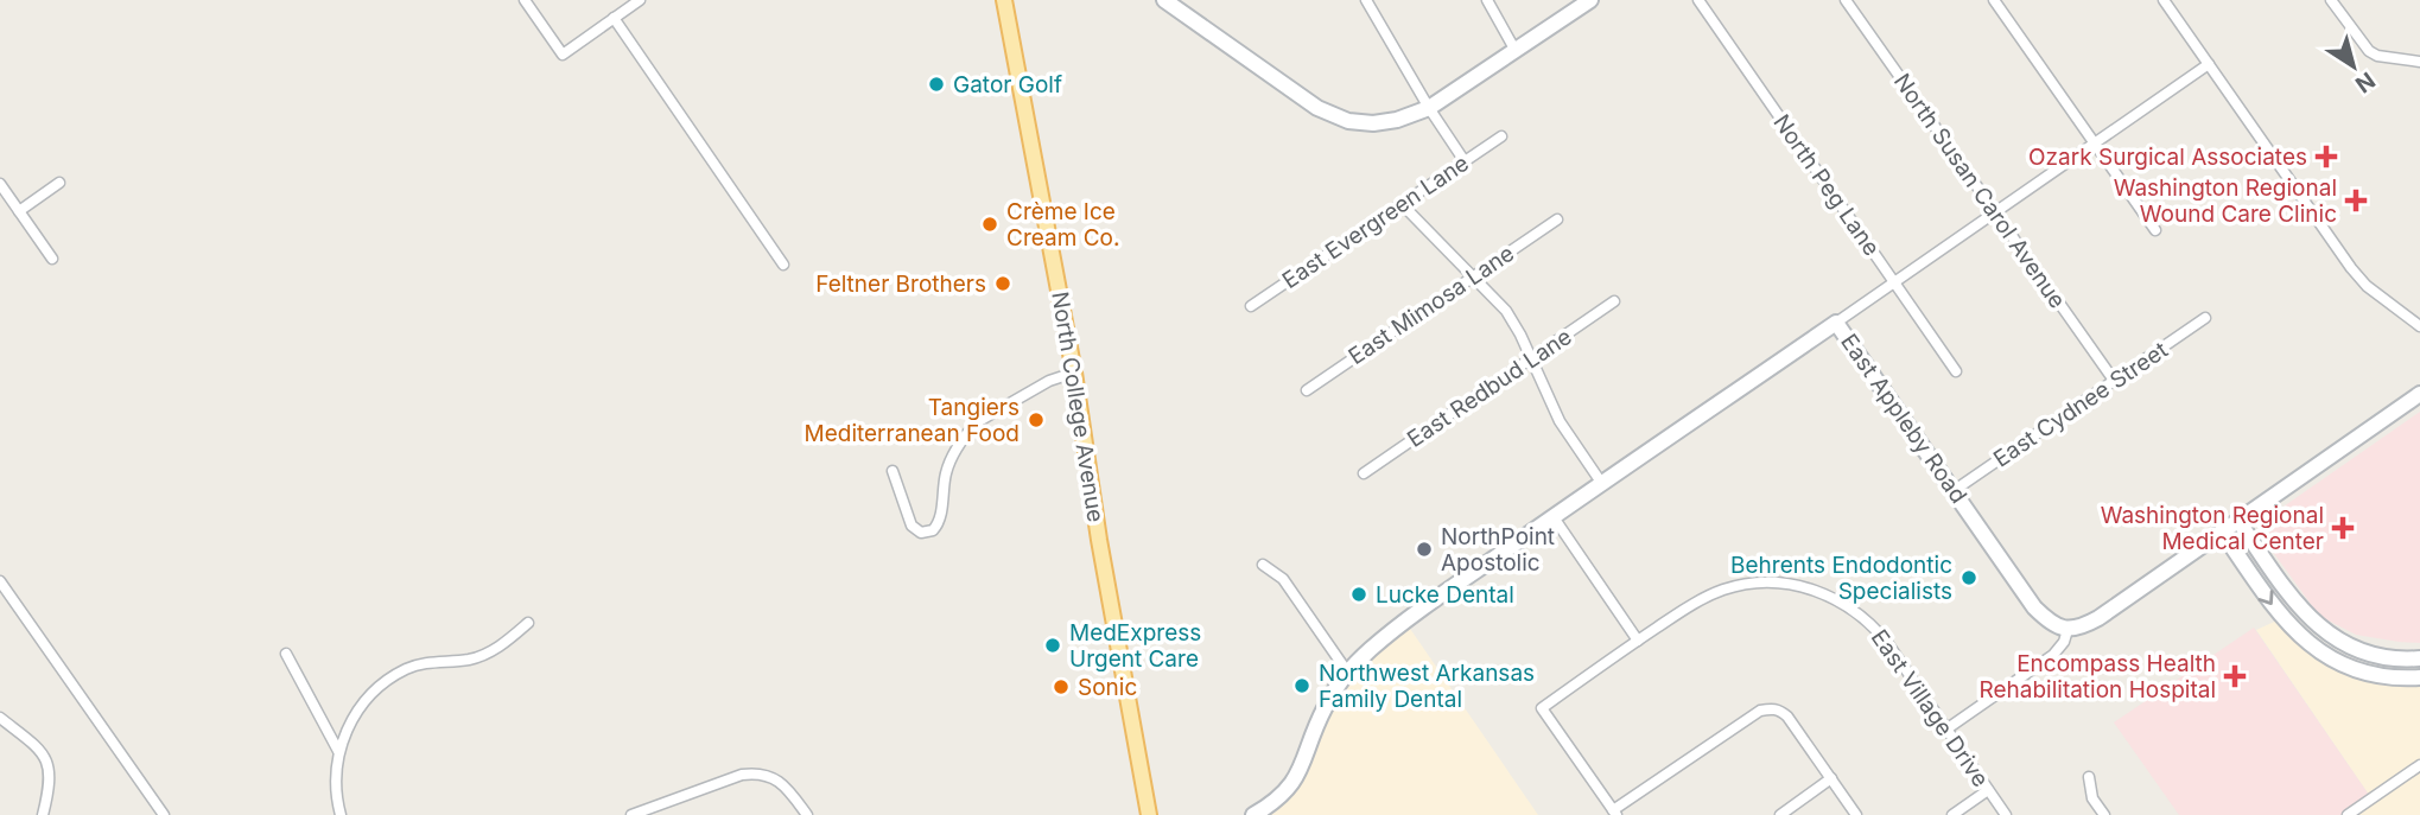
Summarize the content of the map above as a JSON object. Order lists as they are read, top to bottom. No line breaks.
{"streets":{"main road":["North College Avenue"],"street":["North Peg Lane","North Susan Carol Avenue","East Evergreen Lane","East Mimosa Lane","East Redbud Lane","East Cydnee Street","East Appleby Road","East Village Drive"]},"crossings":[["North Susan Carol Avenue","East Cydnee Street"],["East Cydnee Street","East Appleby Road"]],"places":{"other":["Gator Golf","Crème Ice Cream Co.","Feltner Brothers","Tangiers Mediterranean Food","NorthPoint Apostolic","Behrents Endodontic Specialists","Lucke Dental","MedExpress Urgent Care","Northwest Arkansas Family Dental","Sonic"],"health":["Ozark Surgical Associates","Washington Regional Wound Care Clinic","Washington Regional Medical Center","Encompass Health Rehabilitation Hospital"]},"north":"bottom right"}
